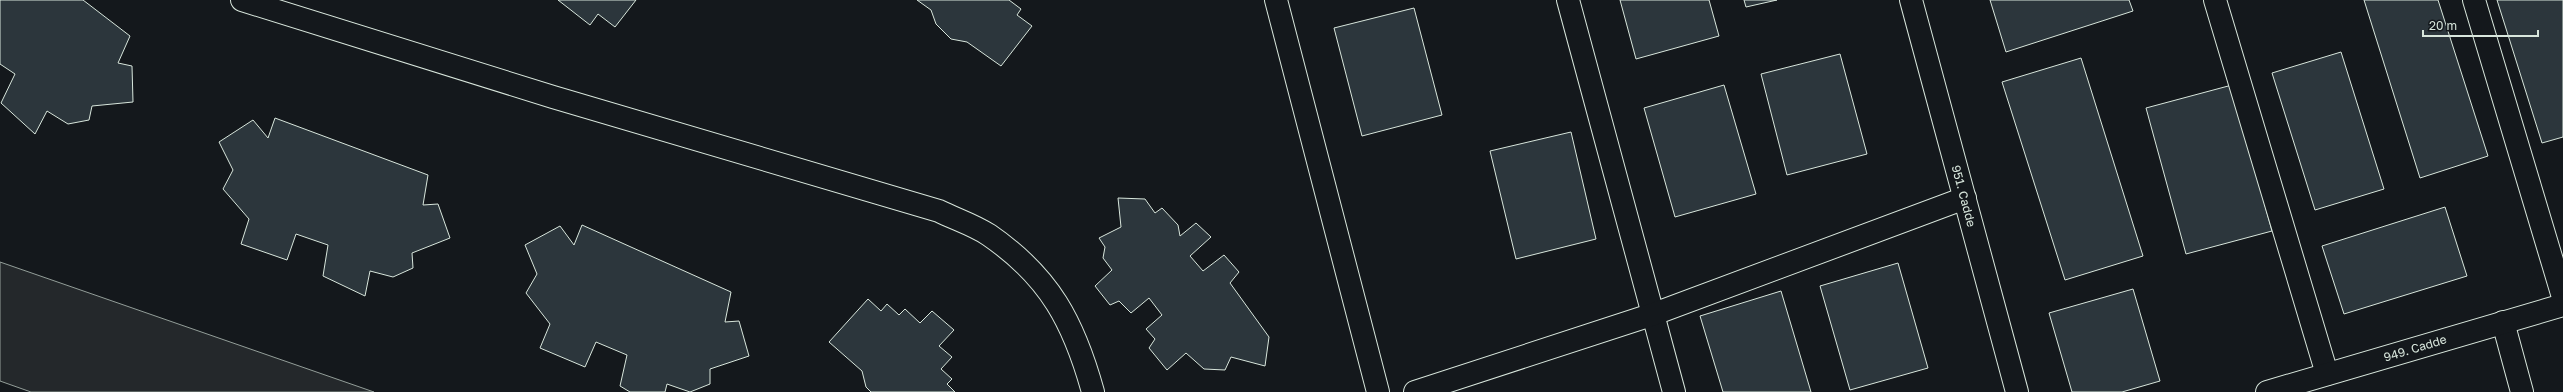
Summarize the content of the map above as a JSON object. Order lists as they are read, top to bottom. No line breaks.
{"streets":{"street":["951. Cadde","949. Cadde"]},"scale_bar":"20 m"}
